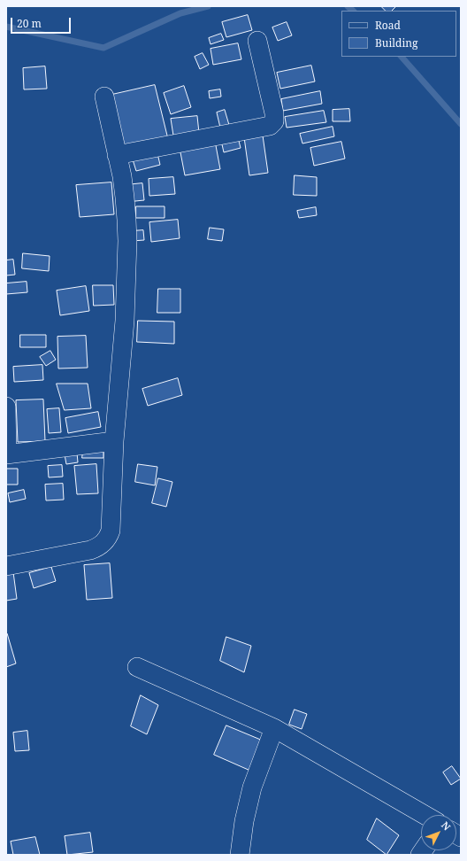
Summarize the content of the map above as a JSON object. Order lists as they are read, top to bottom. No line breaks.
{"legend":["Road","Building"],"scale_bar":"20 m","north":"top right"}
